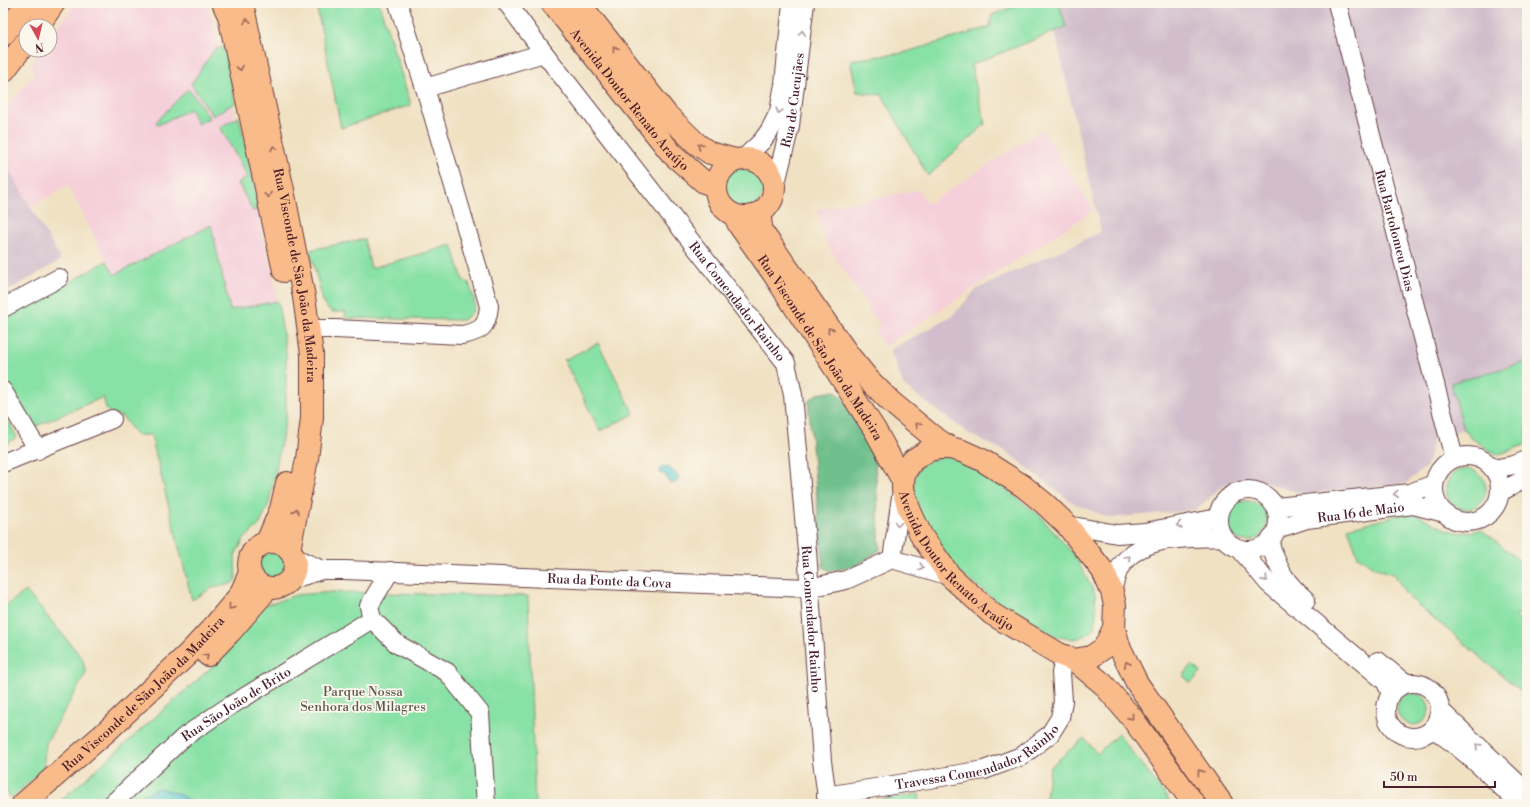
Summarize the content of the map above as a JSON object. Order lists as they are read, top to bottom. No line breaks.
{"streets":{"main road":["Avenida Doutor Renato Araújo","Rua Visconde de São João da Madeira"],"street":["Rua de Cucujães","Rua Bartolomeu Dias","Rua Comendador Rainho","Rua 16 de Maio","Rua da Fonte da Cova","Rua São João de Brito","Travessa Comendador Rainho"]},"crossings":[["Avenida Doutor Renato Araújo","Rua de Cucujães"],["Avenida Doutor Renato Araújo","Rua Visconde de São João da Madeira"],["Avenida Doutor Renato Araújo","Travessa Comendador Rainho"],["Rua de Cucujães","Rua Visconde de São João da Madeira"],["Rua Bartolomeu Dias","Rua 16 de Maio"],["Rua Visconde de São João da Madeira","Rua da Fonte da Cova"],["Rua Comendador Rainho","Rua da Fonte da Cova"],["Rua Comendador Rainho","Travessa Comendador Rainho"]],"parks":["Parque Nossa Senhora dos Milagres"],"scale_bar":"50 m","north":"bottom"}
